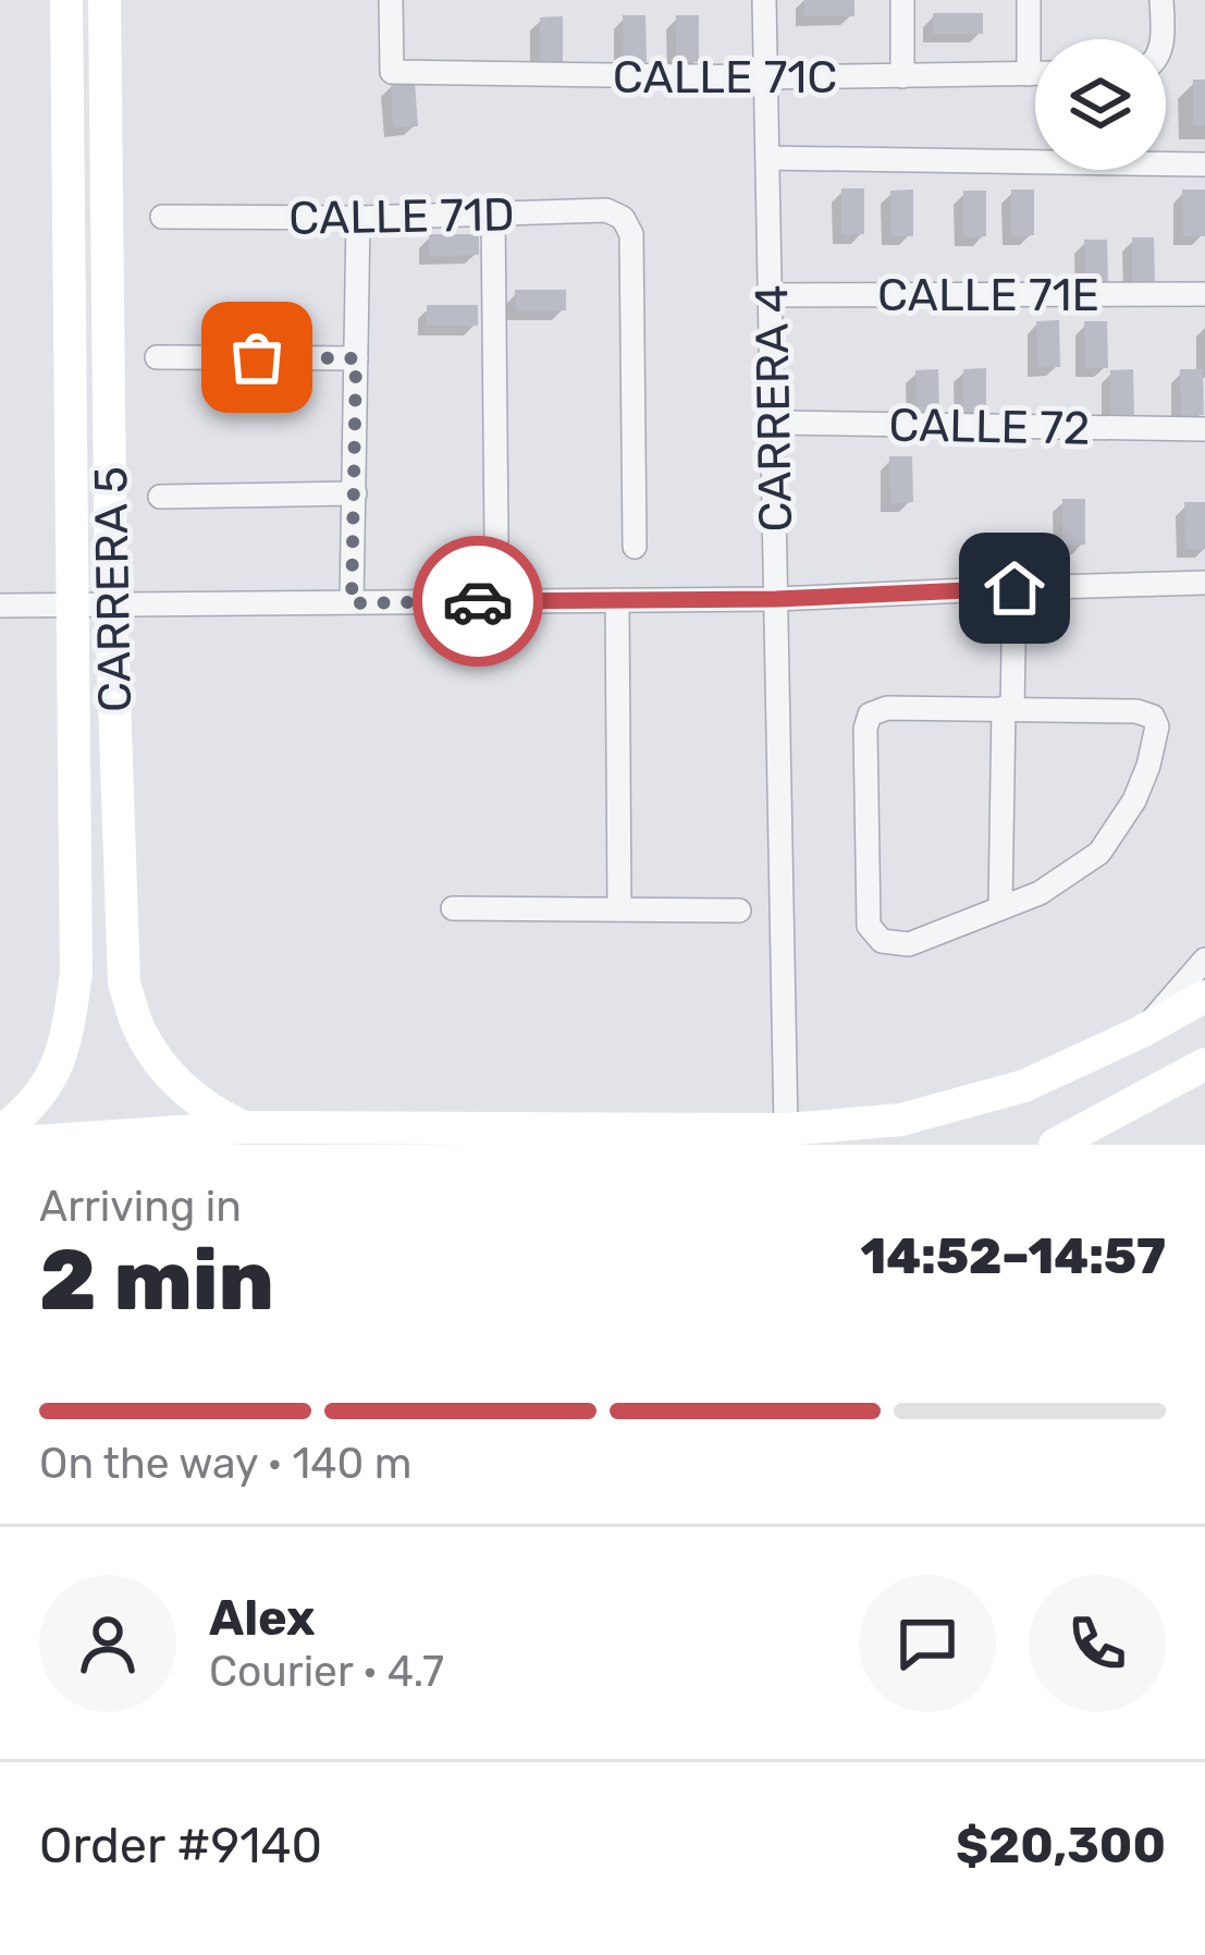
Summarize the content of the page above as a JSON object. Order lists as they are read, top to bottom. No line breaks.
{"streets":{"main road":["CARRERA 5"],"street":["CALLE 71C","CALLE 71D","CALLE 71E","CARRERA 4","CALLE 72"]},"crossings":[["CALLE 71C","CARRERA 4"],["CALLE 71E","CARRERA 4"],["CARRERA 4","CALLE 72"]],"page":{"heading":["2 min","Arriving in","14:52–14:57"],"panel":["Alex","Courier · 4.7","Order #9140","$20,300"],"bar":"On the way · 140 m"}}
